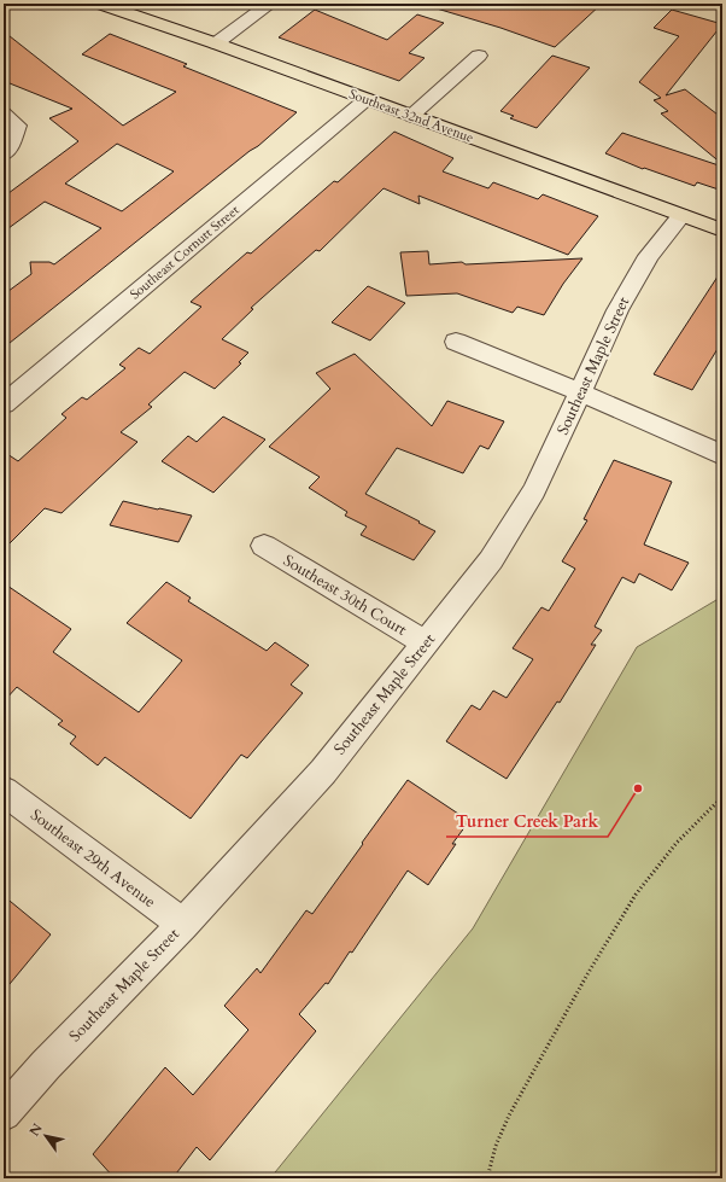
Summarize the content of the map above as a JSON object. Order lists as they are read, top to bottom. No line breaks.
{"streets":{"main road":["Southeast 32nd Avenue"],"street":["Southeast Cornutt Street","Southeast Maple Street","Southeast 30th Court","Southeast 29th Avenue"]},"crossings":[["Southeast 32nd Avenue","Southeast Cornutt Street"],["Southeast 32nd Avenue","Southeast Maple Street"],["Southeast Maple Street","Southeast 30th Court"],["Southeast Maple Street","Southeast 29th Avenue"]],"places":["Turner Creek Park"],"north":"top left"}
